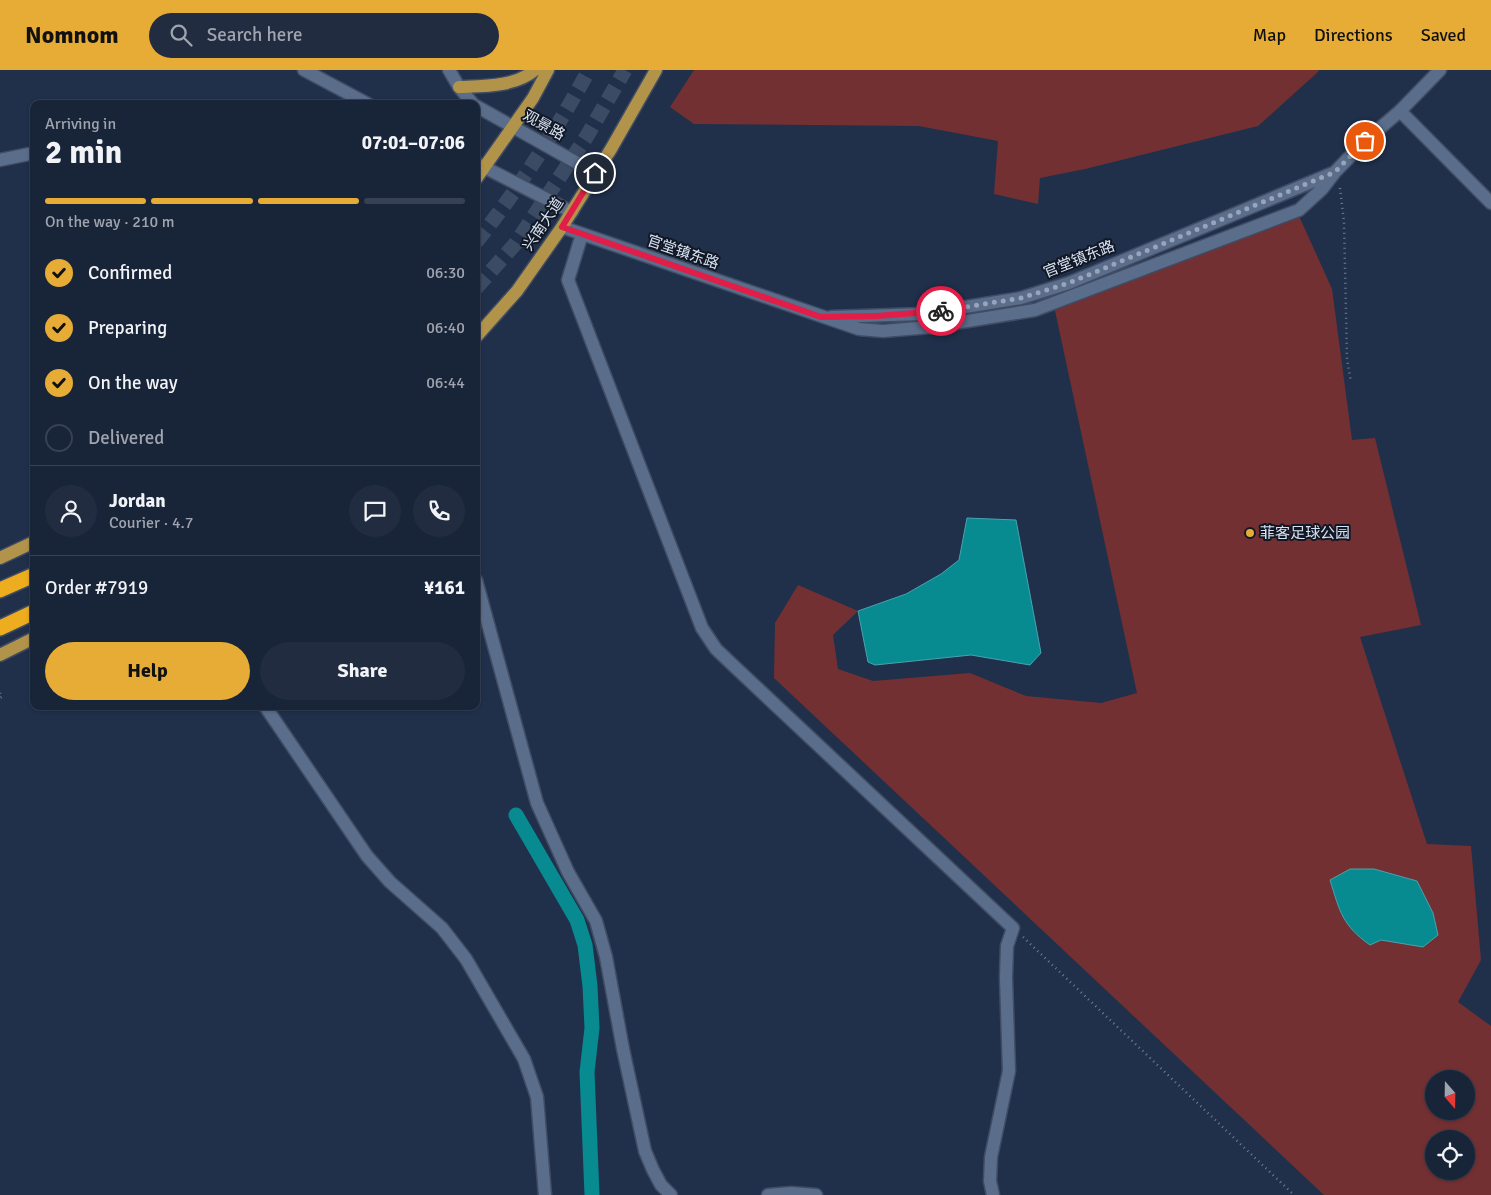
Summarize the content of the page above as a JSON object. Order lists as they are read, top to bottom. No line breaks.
{"streets":{"main road":["兴南大道"],"street":["观景路","官堂镇东路"]},"crossings":[["观景路","兴南大道"],["兴南大道","官堂镇东路"]],"places":["菲客足球公园"],"north":"bottom","page":{"header":"Nomnom","search":"Search here","nav":["Map","Directions","Saved"],"heading":["2 min","Arriving in","07:01–07:06"],"panel":["Jordan","Courier · 4.7","Order #7919","¥161"],"bar":"On the way · 210 m","list":[["Confirmed","06:30"],["Preparing","06:40"],["On the way","06:44"],"Delivered"],"buttons":["Help","Share"]}}
